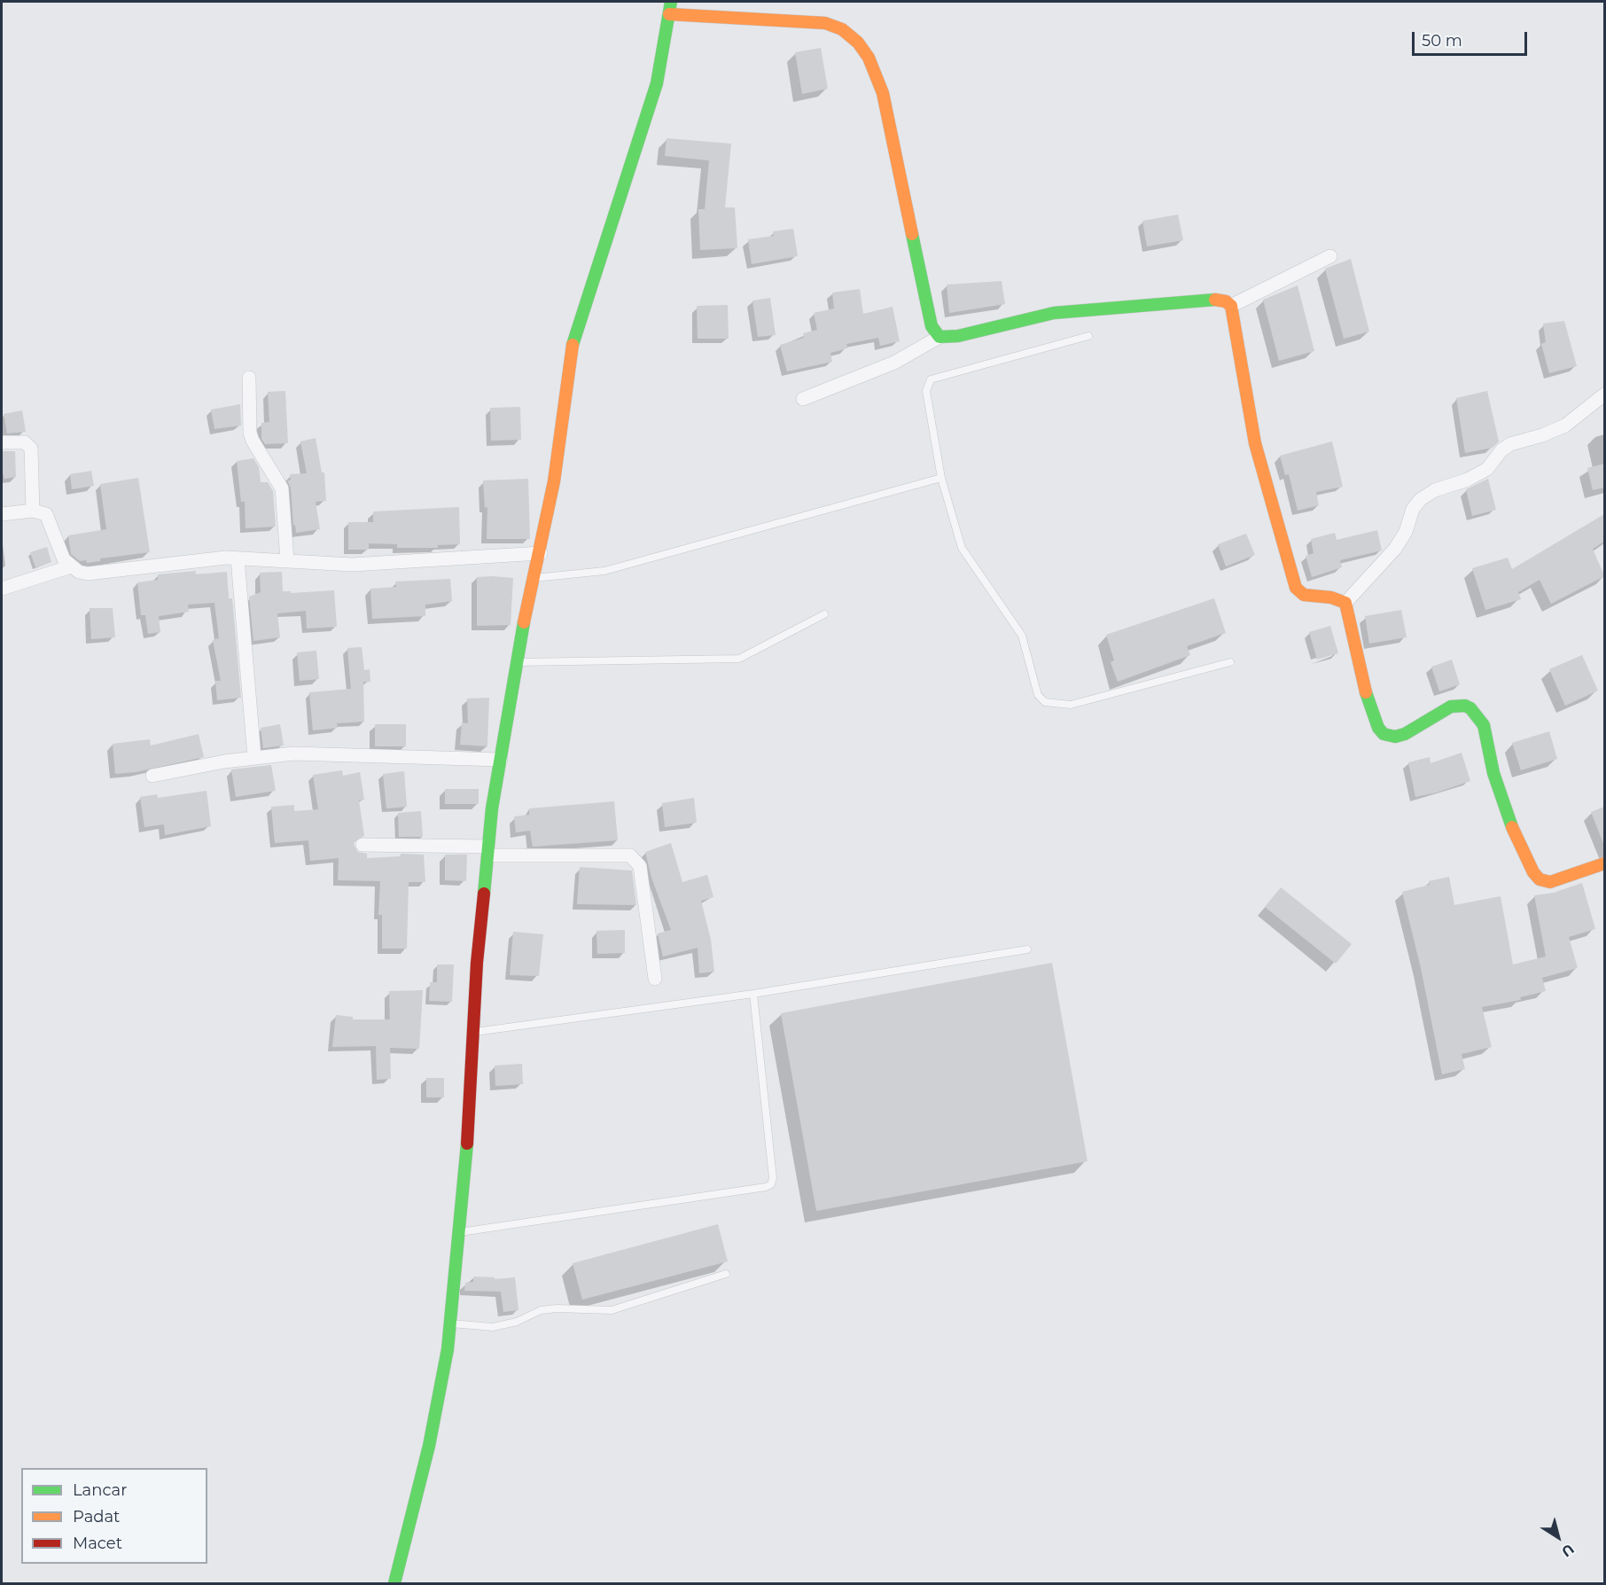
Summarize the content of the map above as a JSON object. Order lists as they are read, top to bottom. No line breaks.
{"legend":["Lancar","Padat","Macet"],"scale_bar":"50 m","north":"bottom right"}
